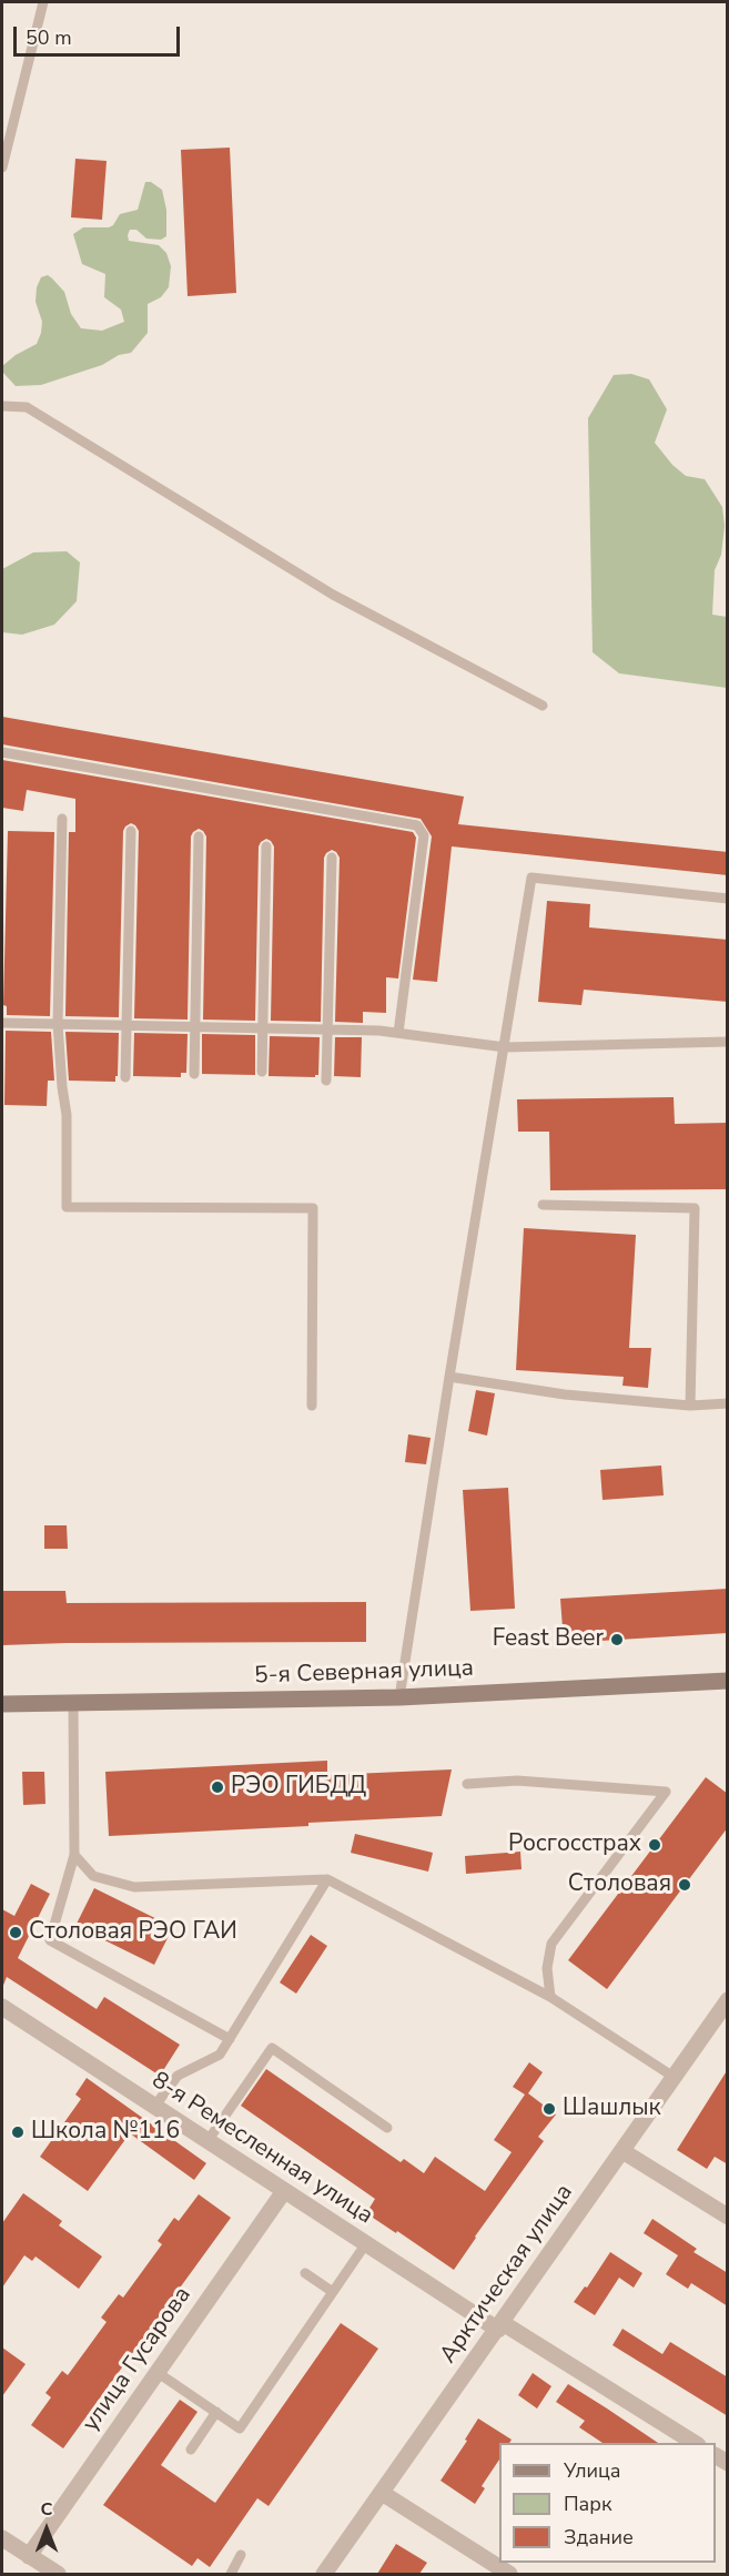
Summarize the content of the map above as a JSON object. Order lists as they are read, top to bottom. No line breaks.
{"streets":{"main road":["5-я Северная улица"],"street":["8-я Ремесленная улица","Арктическая улица","улица Гусарова"]},"crossings":[["8-я Ремесленная улица","Арктическая улица"],["8-я Ремесленная улица","улица Гусарова"]],"places":["Feast Beer","РЭО ГИБДД","Росгосстрах","Столовая","Столовая РЭО ГАИ","Шашлык","Школа №116"],"legend":["Улица","Парк","Здание"],"scale_bar":"50 m","north":"top"}
